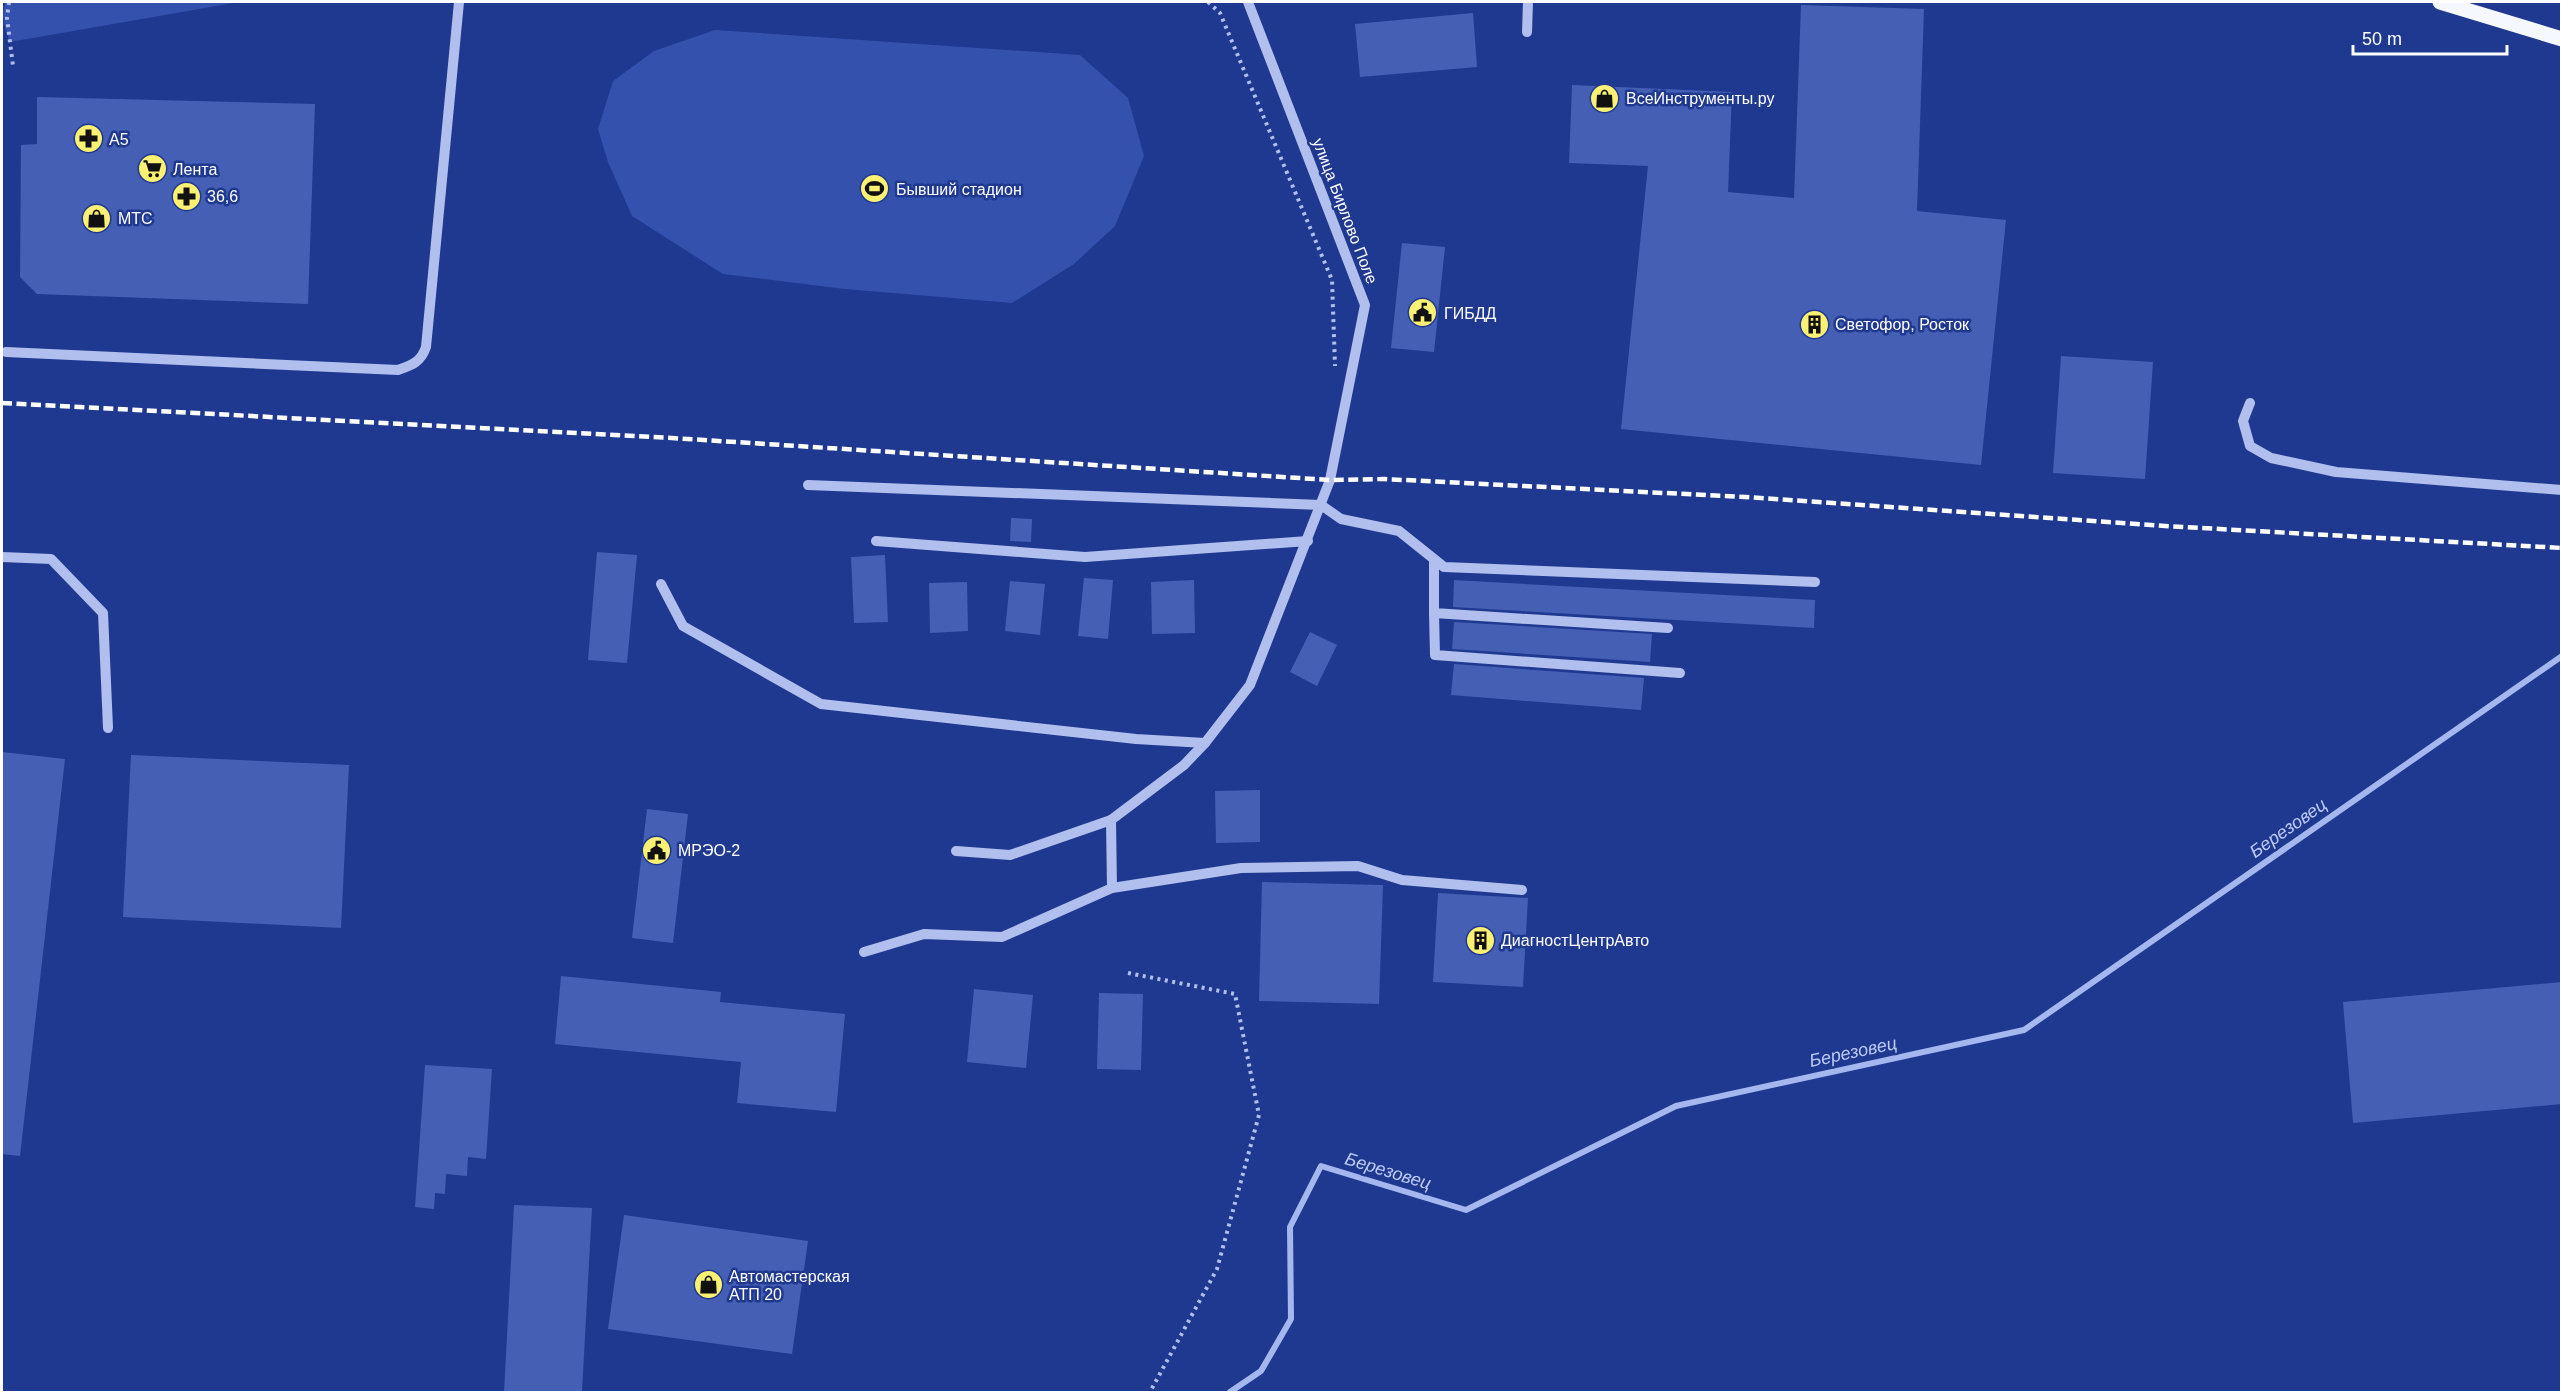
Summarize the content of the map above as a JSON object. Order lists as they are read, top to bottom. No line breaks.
{"streets":{"street":["улица Бирлово Поле"]},"water":["Березовец"],"places":{"shop":["ВсеИнструменты.ру","МТС","Автомастерская АТП 20"],"pharmacy":["А5","36,6"],"supermarket":["Лента"],"sports":["Бывший стадион"],"public building":["ГИБДД","МРЭО-2"],"building":["Светофор, Росток","ДиагностЦентрАвто"]},"scale_bar":"50 m"}
